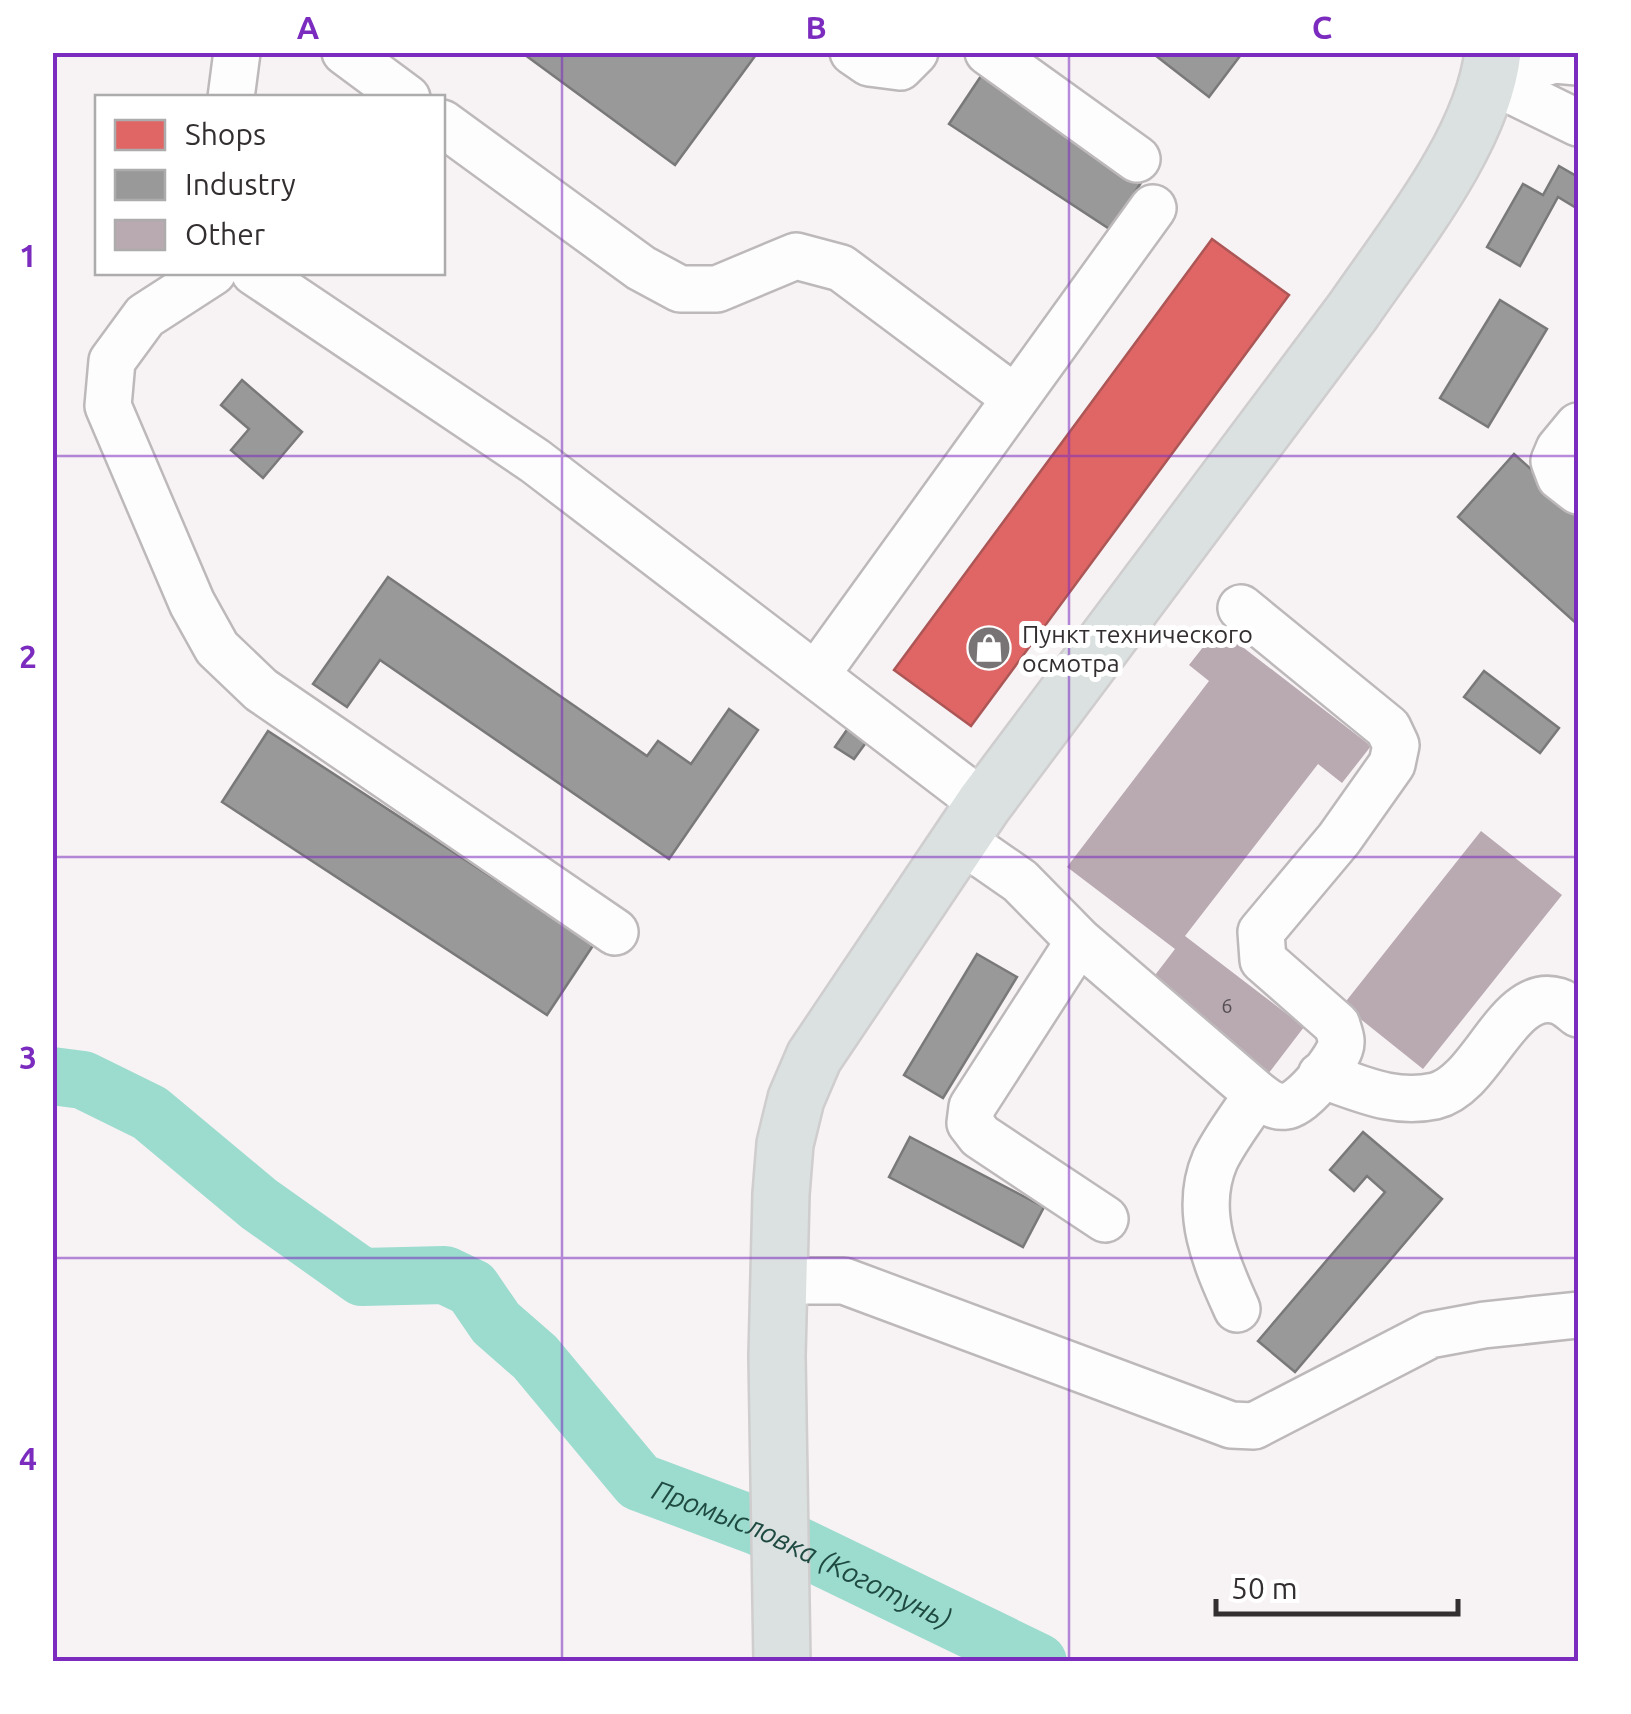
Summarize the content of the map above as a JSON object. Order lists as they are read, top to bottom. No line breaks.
{"water":["Промысловка (Коготунь)"],"places":{"shop":["Пункт технического осмотра"]},"house_numbers":["6"],"legend":["Shops","Industry","Other"],"scale_bar":"50 m","grid":{"columns":["A","B","C"],"rows":["1","2","3","4"]}}
